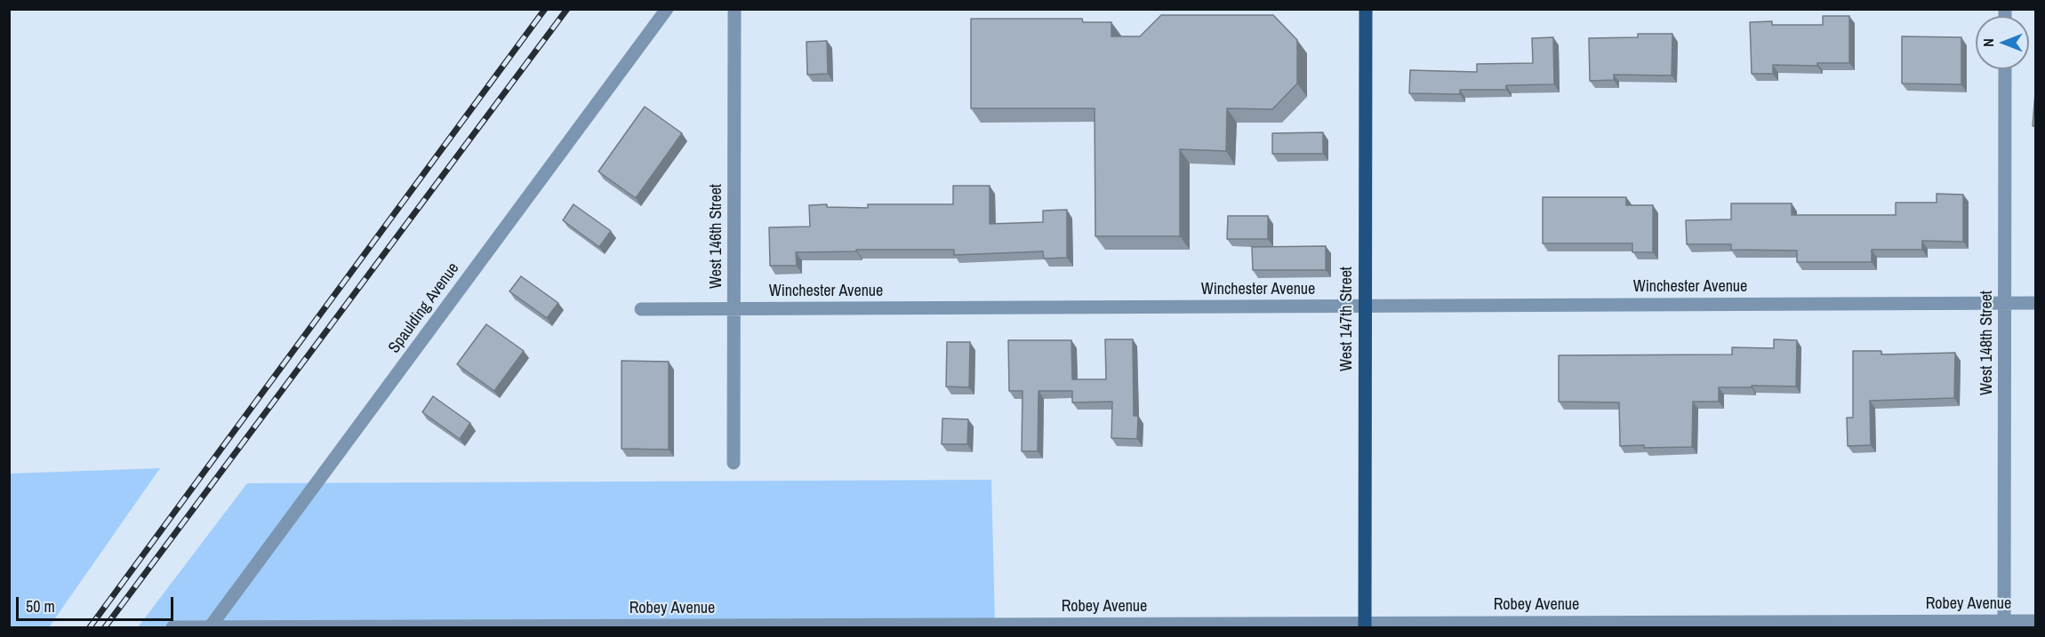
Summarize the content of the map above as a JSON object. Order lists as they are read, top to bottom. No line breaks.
{"streets":{"main road":["West 147th Street"],"street":["West 146th Street","Winchester Avenue","Spaulding Avenue","West 148th Street","Robey Avenue"]},"crossings":[["West 146th Street","Winchester Avenue"],["Winchester Avenue","West 147th Street"],["Winchester Avenue","West 148th Street"],["Spaulding Avenue","Robey Avenue"],["West 147th Street","Robey Avenue"],["West 148th Street","Robey Avenue"]],"scale_bar":"50 m","north":"left"}
